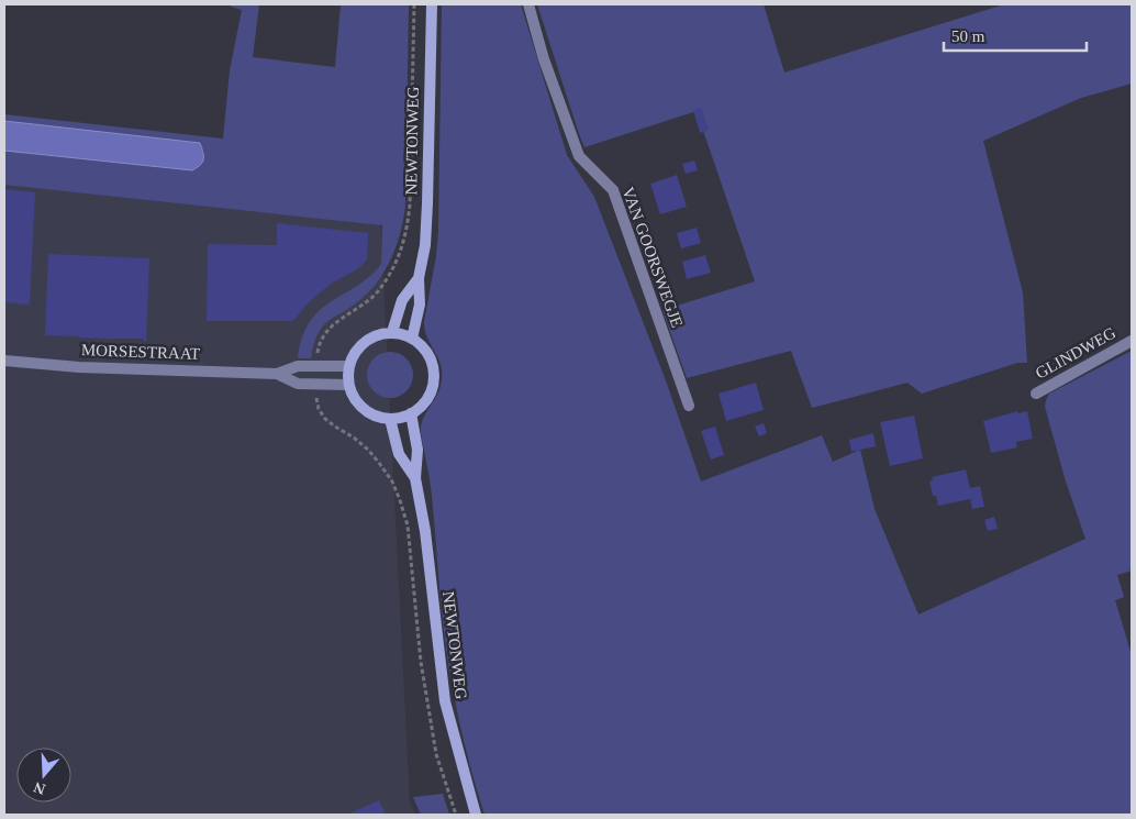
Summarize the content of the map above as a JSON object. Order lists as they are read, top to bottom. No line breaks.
{"streets":{"main road":["NEWTONWEG"],"street":["VAN GOORSWEGJE","MORSESTRAAT","GLINDWEG"]},"crossings":[["NEWTONWEG","MORSESTRAAT"]],"scale_bar":"50 m","north":"bottom"}
